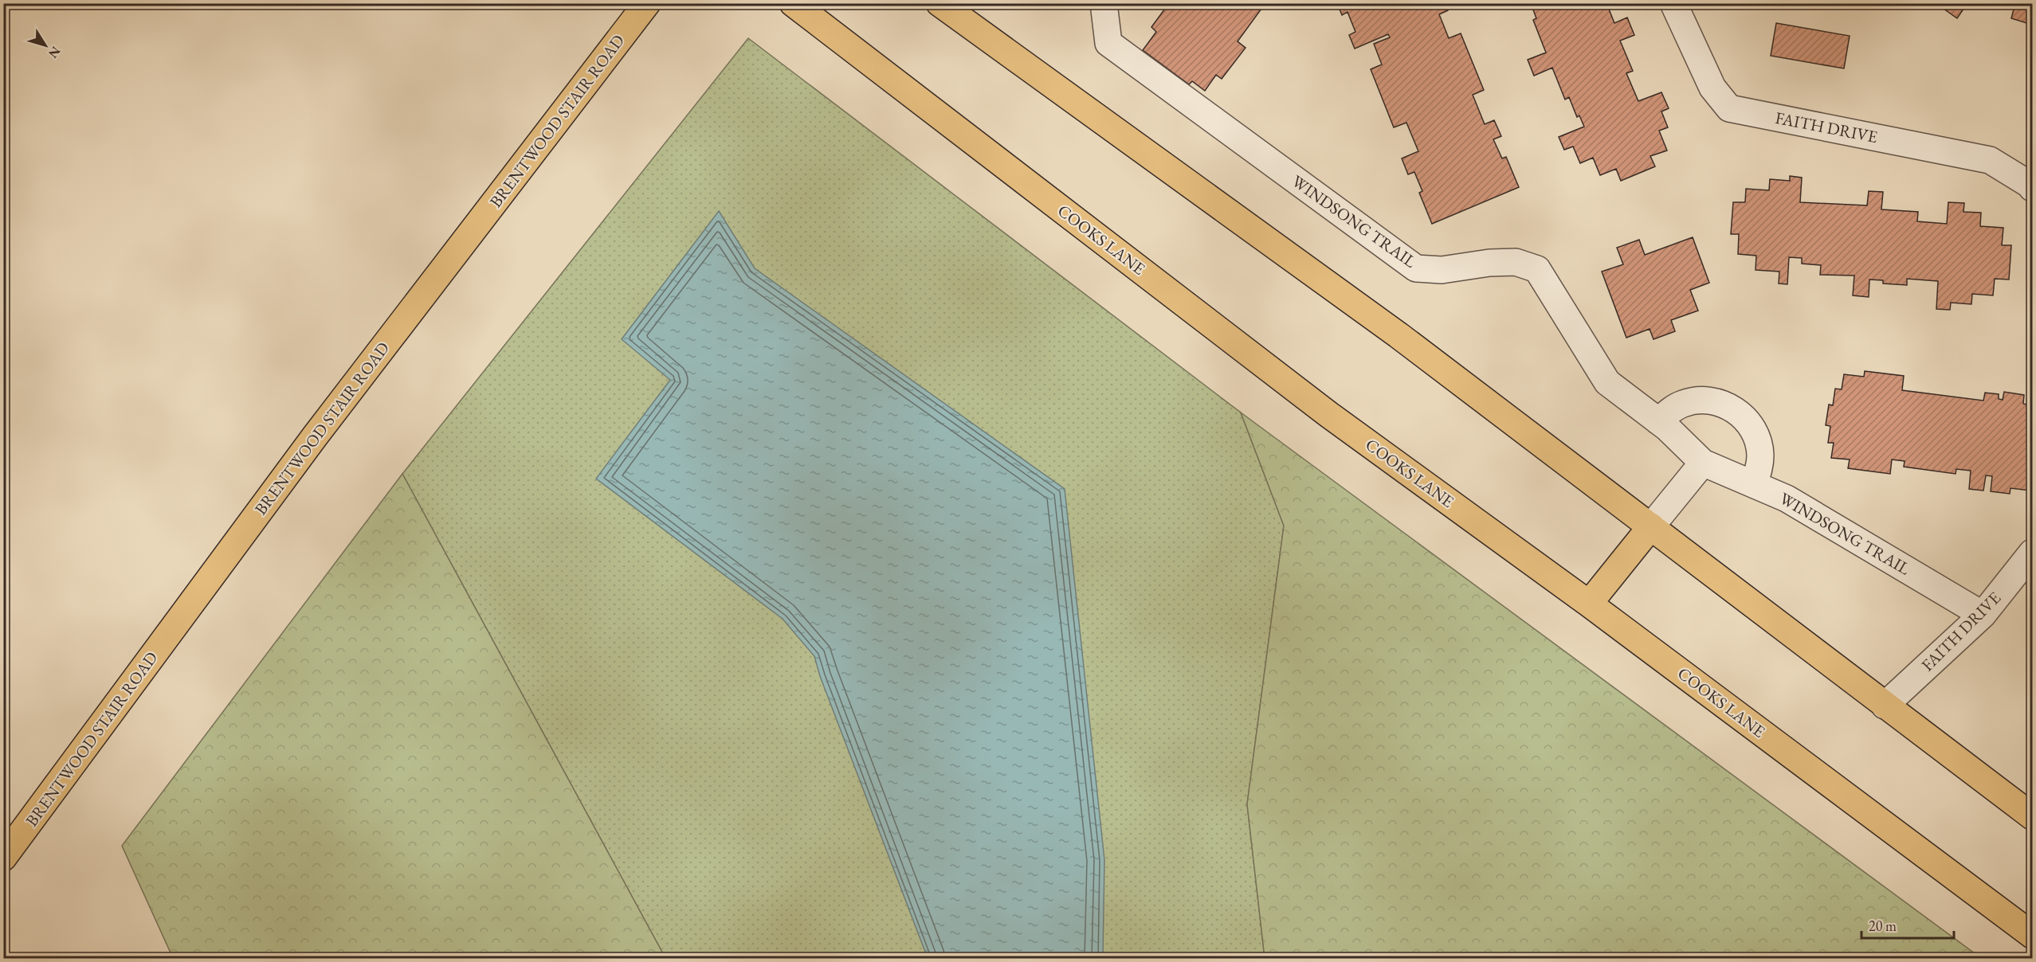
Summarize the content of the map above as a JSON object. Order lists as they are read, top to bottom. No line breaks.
{"streets":{"main road":["BRENTWOOD STAIR ROAD","COOKS LANE"],"lane":["FAITH DRIVE","WINDSONG TRAIL"]},"crossings":[["FAITH DRIVE","WINDSONG TRAIL"]],"scale_bar":"20 m","north":"bottom right"}
